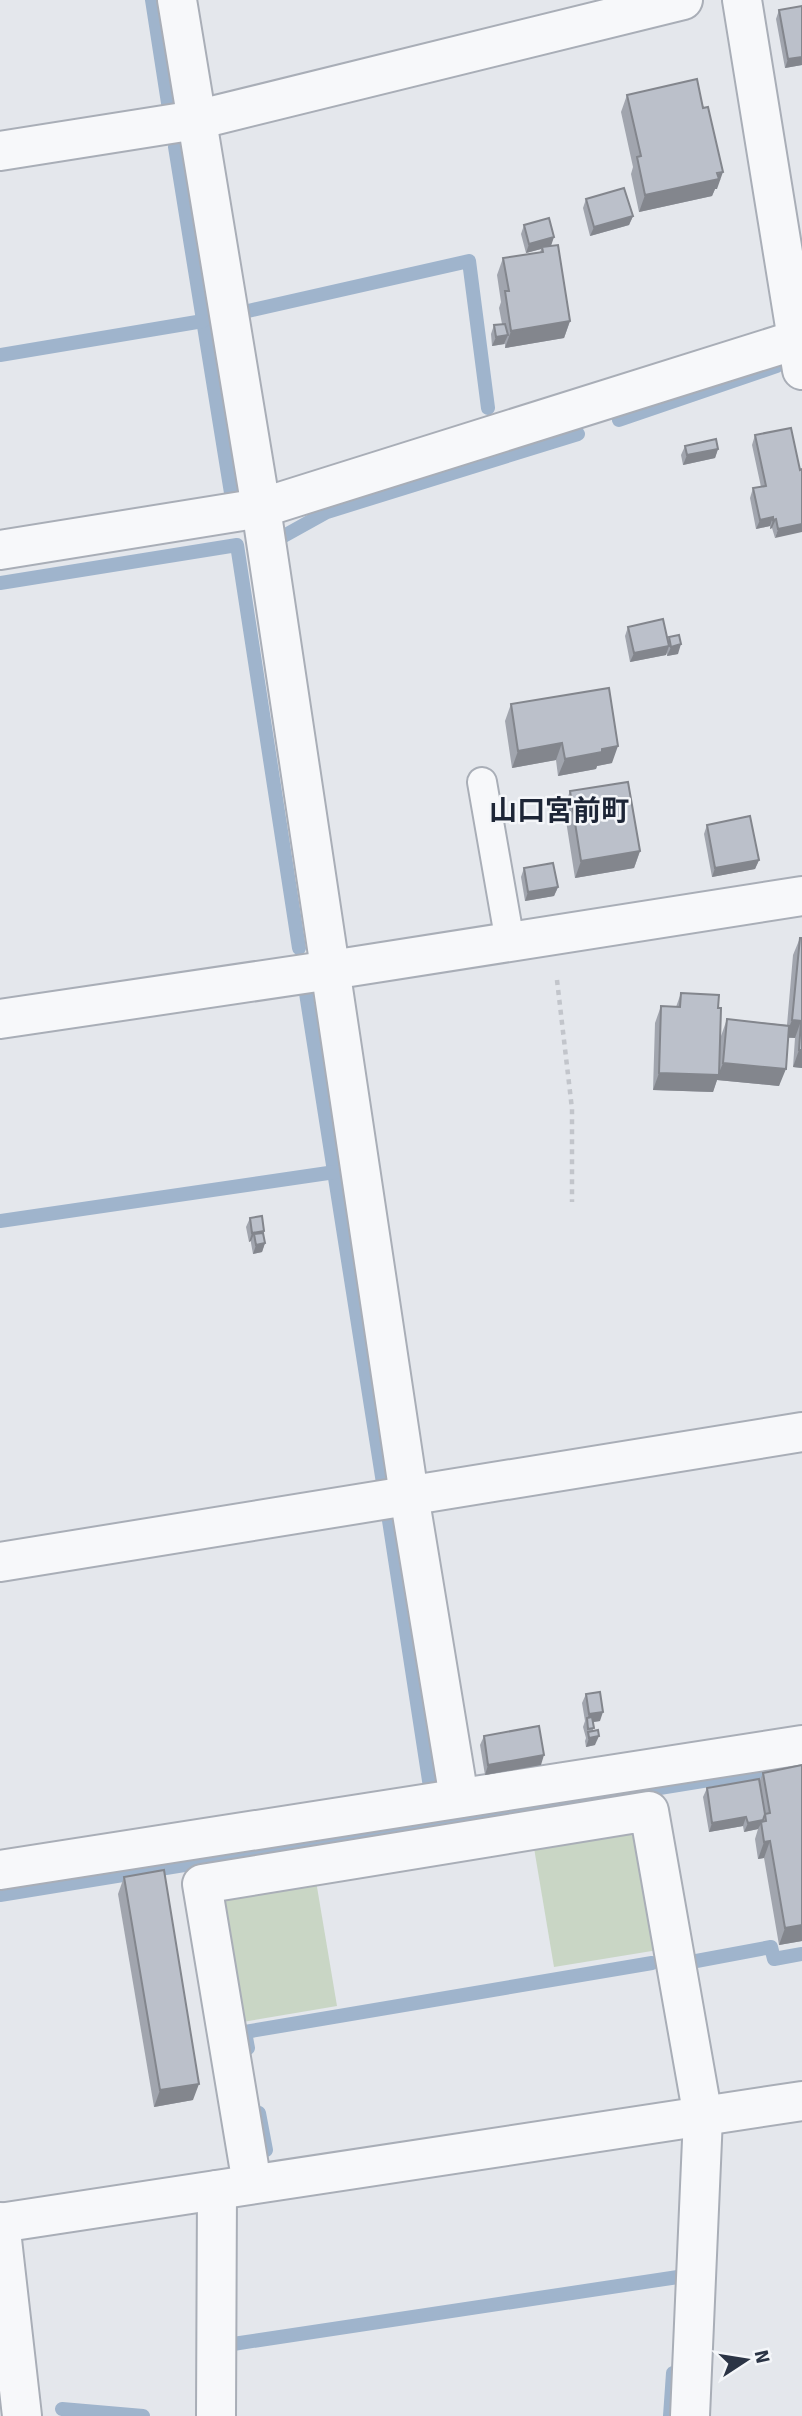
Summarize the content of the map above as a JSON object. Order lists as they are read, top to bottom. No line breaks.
{"districts":["山口宮前町"],"north":"right"}
